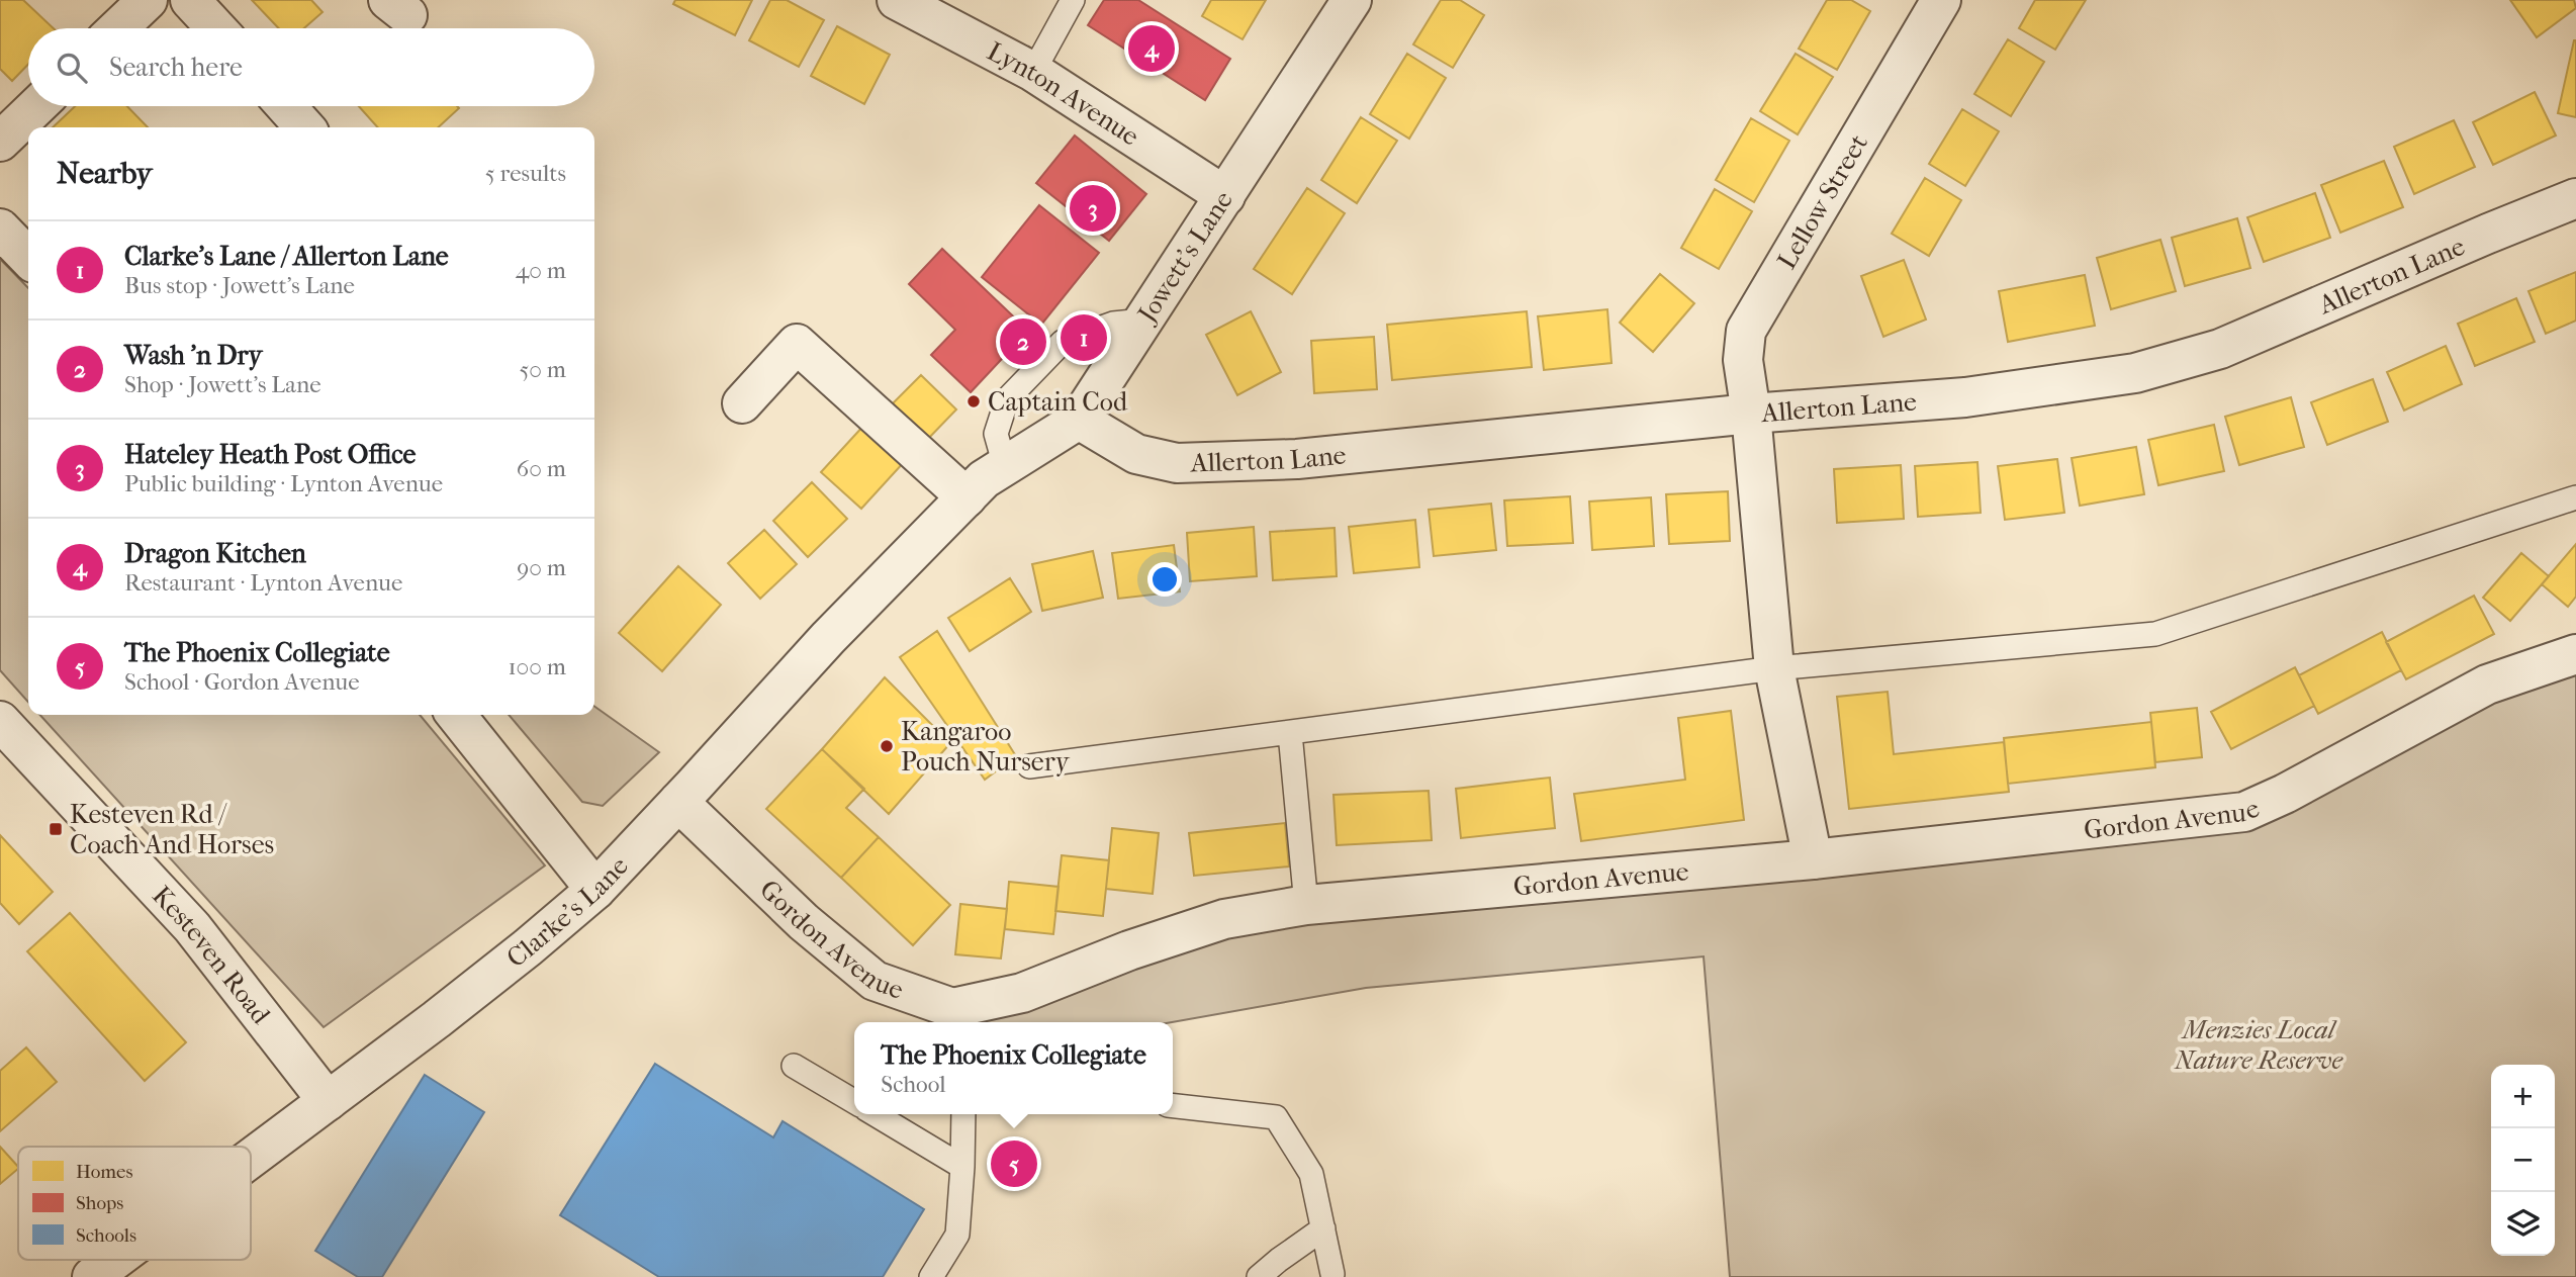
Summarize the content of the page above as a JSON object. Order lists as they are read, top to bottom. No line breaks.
{"streets":{"street":["Lynton Avenue","Lellow Street","Jowett's Lane","Allerton Lane","Gordon Avenue","Clarke's Lane","Kesteven Road"]},"crossings":[["Lynton Avenue","Jowett's Lane"],["Lellow Street","Allerton Lane"],["Lellow Street","Gordon Avenue"],["Jowett's Lane","Allerton Lane"],["Jowett's Lane","Clarke's Lane"],["Gordon Avenue","Clarke's Lane"],["Clarke's Lane","Kesteven Road"]],"parks":["Menzies Local Nature Reserve"],"places":{"other":["Captain Cod","Kangaroo Pouch Nursery"],"transit":["Kesteven Rd / Coach And Horses"]},"legend":["Homes","Shops","Schools"],"page":{"pins":["4","3","1","2","5"],"search":"Search here","heading":["Nearby","5 results"],"list":[{"mark":"1","name":"Clarke's Lane / Allerton Lane","note":"Bus stop · Jowett's Lane","value":"40 m"},{"mark":"2","name":"Wash 'n Dry","note":"Shop · Jowett's Lane","value":"50 m"},{"mark":"3","name":"Hateley Heath Post Office","note":"Public building · Lynton Avenue","value":"60 m"},{"mark":"4","name":"Dragon Kitchen","note":"Restaurant · Lynton Avenue","value":"90 m"},{"mark":"5","name":"The Phoenix Collegiate","note":"School · Gordon Avenue","value":"100 m"}],"popup":["The Phoenix Collegiate","School"],"map_buttons":["+","−"]}}
